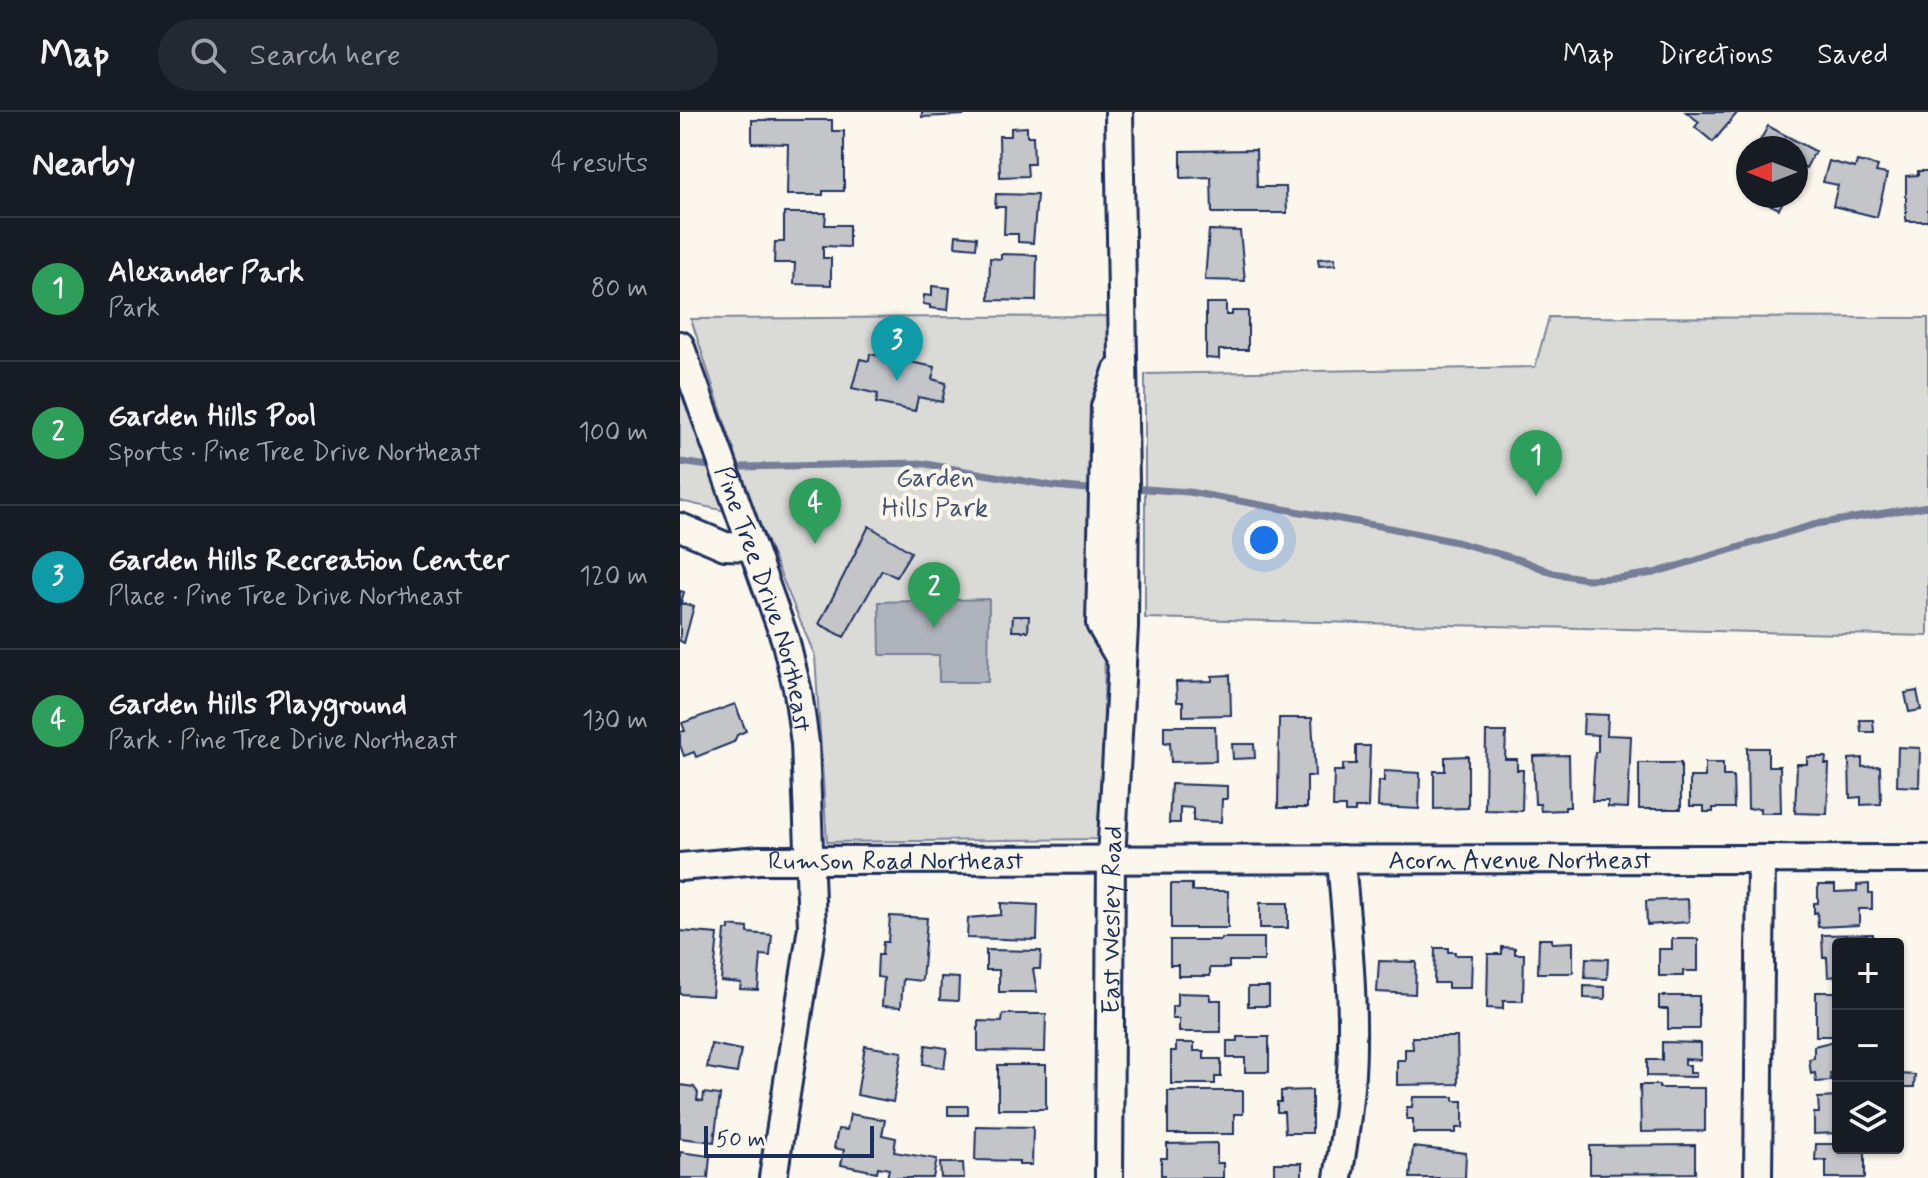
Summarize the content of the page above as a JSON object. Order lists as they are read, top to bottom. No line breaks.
{"streets":{"street":["Pine Tree Drive Northeast","Acorn Avenue Northeast","Rumson Road Northeast","East Wesley Road"]},"crossings":[["Pine Tree Drive Northeast","Rumson Road Northeast"],["Acorn Avenue Northeast","Rumson Road Northeast"],["Acorn Avenue Northeast","East Wesley Road"],["Rumson Road Northeast","East Wesley Road"]],"parks":["Garden Hills Park"],"scale_bar":"50 m","north":"left","page":{"header":"Map","search":"Search here","nav":["Map","Directions","Saved"],"heading":["Nearby","4 results"],"list":[{"mark":"1","name":"Alexander Park","note":"Park","value":"80 m"},{"mark":"2","name":"Garden Hills Pool","note":"Sports · Pine Tree Drive Northeast","value":"100 m"},{"mark":"3","name":"Garden Hills Recreation Center","note":"Place · Pine Tree Drive Northeast","value":"120 m"},{"mark":"4","name":"Garden Hills Playground","note":"Park · Pine Tree Drive Northeast","value":"130 m"}],"pins":["3","1","4","2"],"map_buttons":["+","−"],"scale":"50 m"}}
